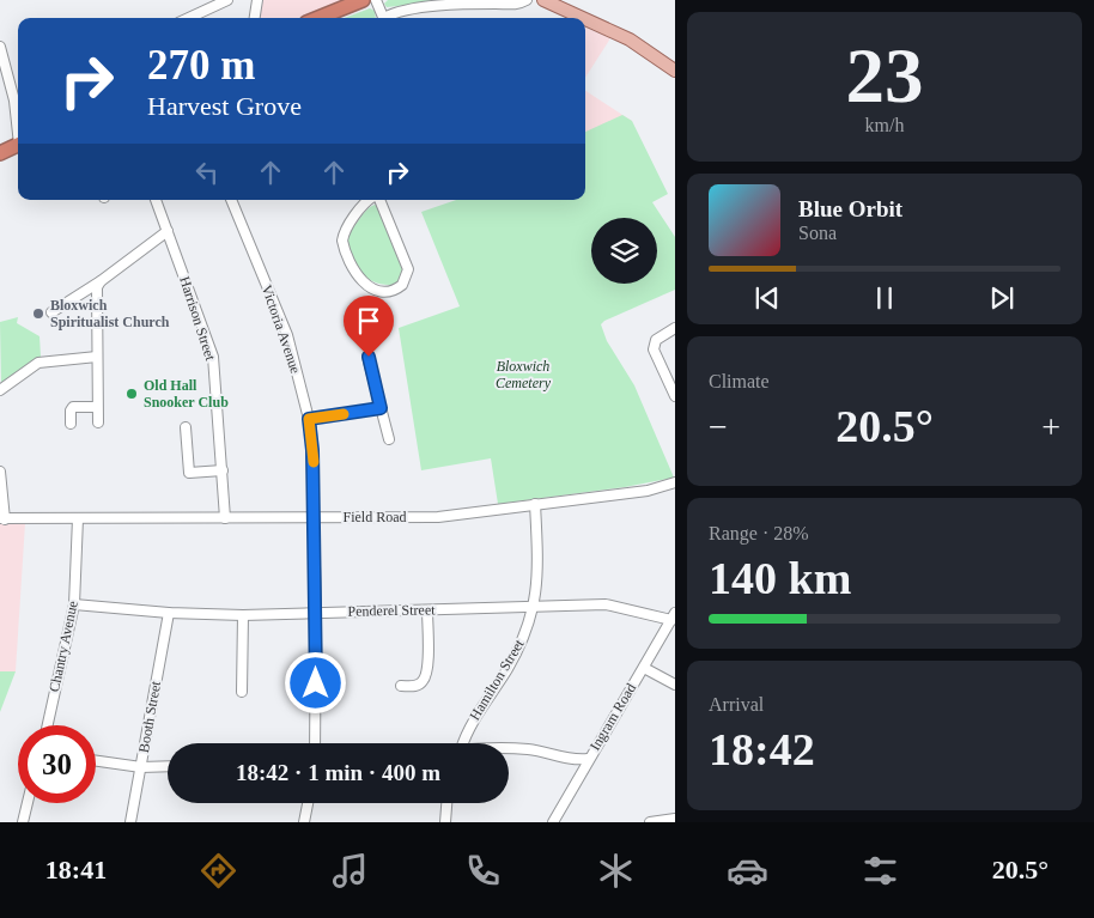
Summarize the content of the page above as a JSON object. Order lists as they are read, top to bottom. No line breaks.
{"streets":{"street":["Harrison Street","Victoria Avenue","Field Road","Penderel Street","Chantry Avenue","Hamilton Street","Booth Street","Ingram Road"]},"crossings":[["Harrison Street","Field Road"],["Victoria Avenue","Field Road"],["Victoria Avenue","Penderel Street"],["Field Road","Chantry Avenue"],["Field Road","Hamilton Street"],["Penderel Street","Chantry Avenue"],["Penderel Street","Hamilton Street"],["Penderel Street","Booth Street"],["Penderel Street","Ingram Road"]],"parks":["Bloxwich Cemetery"],"places":["Bloxwich Spiritualist Church","Old Hall Snooker Club"],"page":{"tile":[["23","km/h"],"Climate",["Range · 28%","140 km"],["Arrival","18:42"]],"turn":["270 m","Harvest Grove"],"song":["Blue Orbit","Sona"],"heat":["−","20.5°","+"],"limit":"30","trip":"18:42 · 1 min · 400 m","tabs":["18:41","20.5°"]}}
